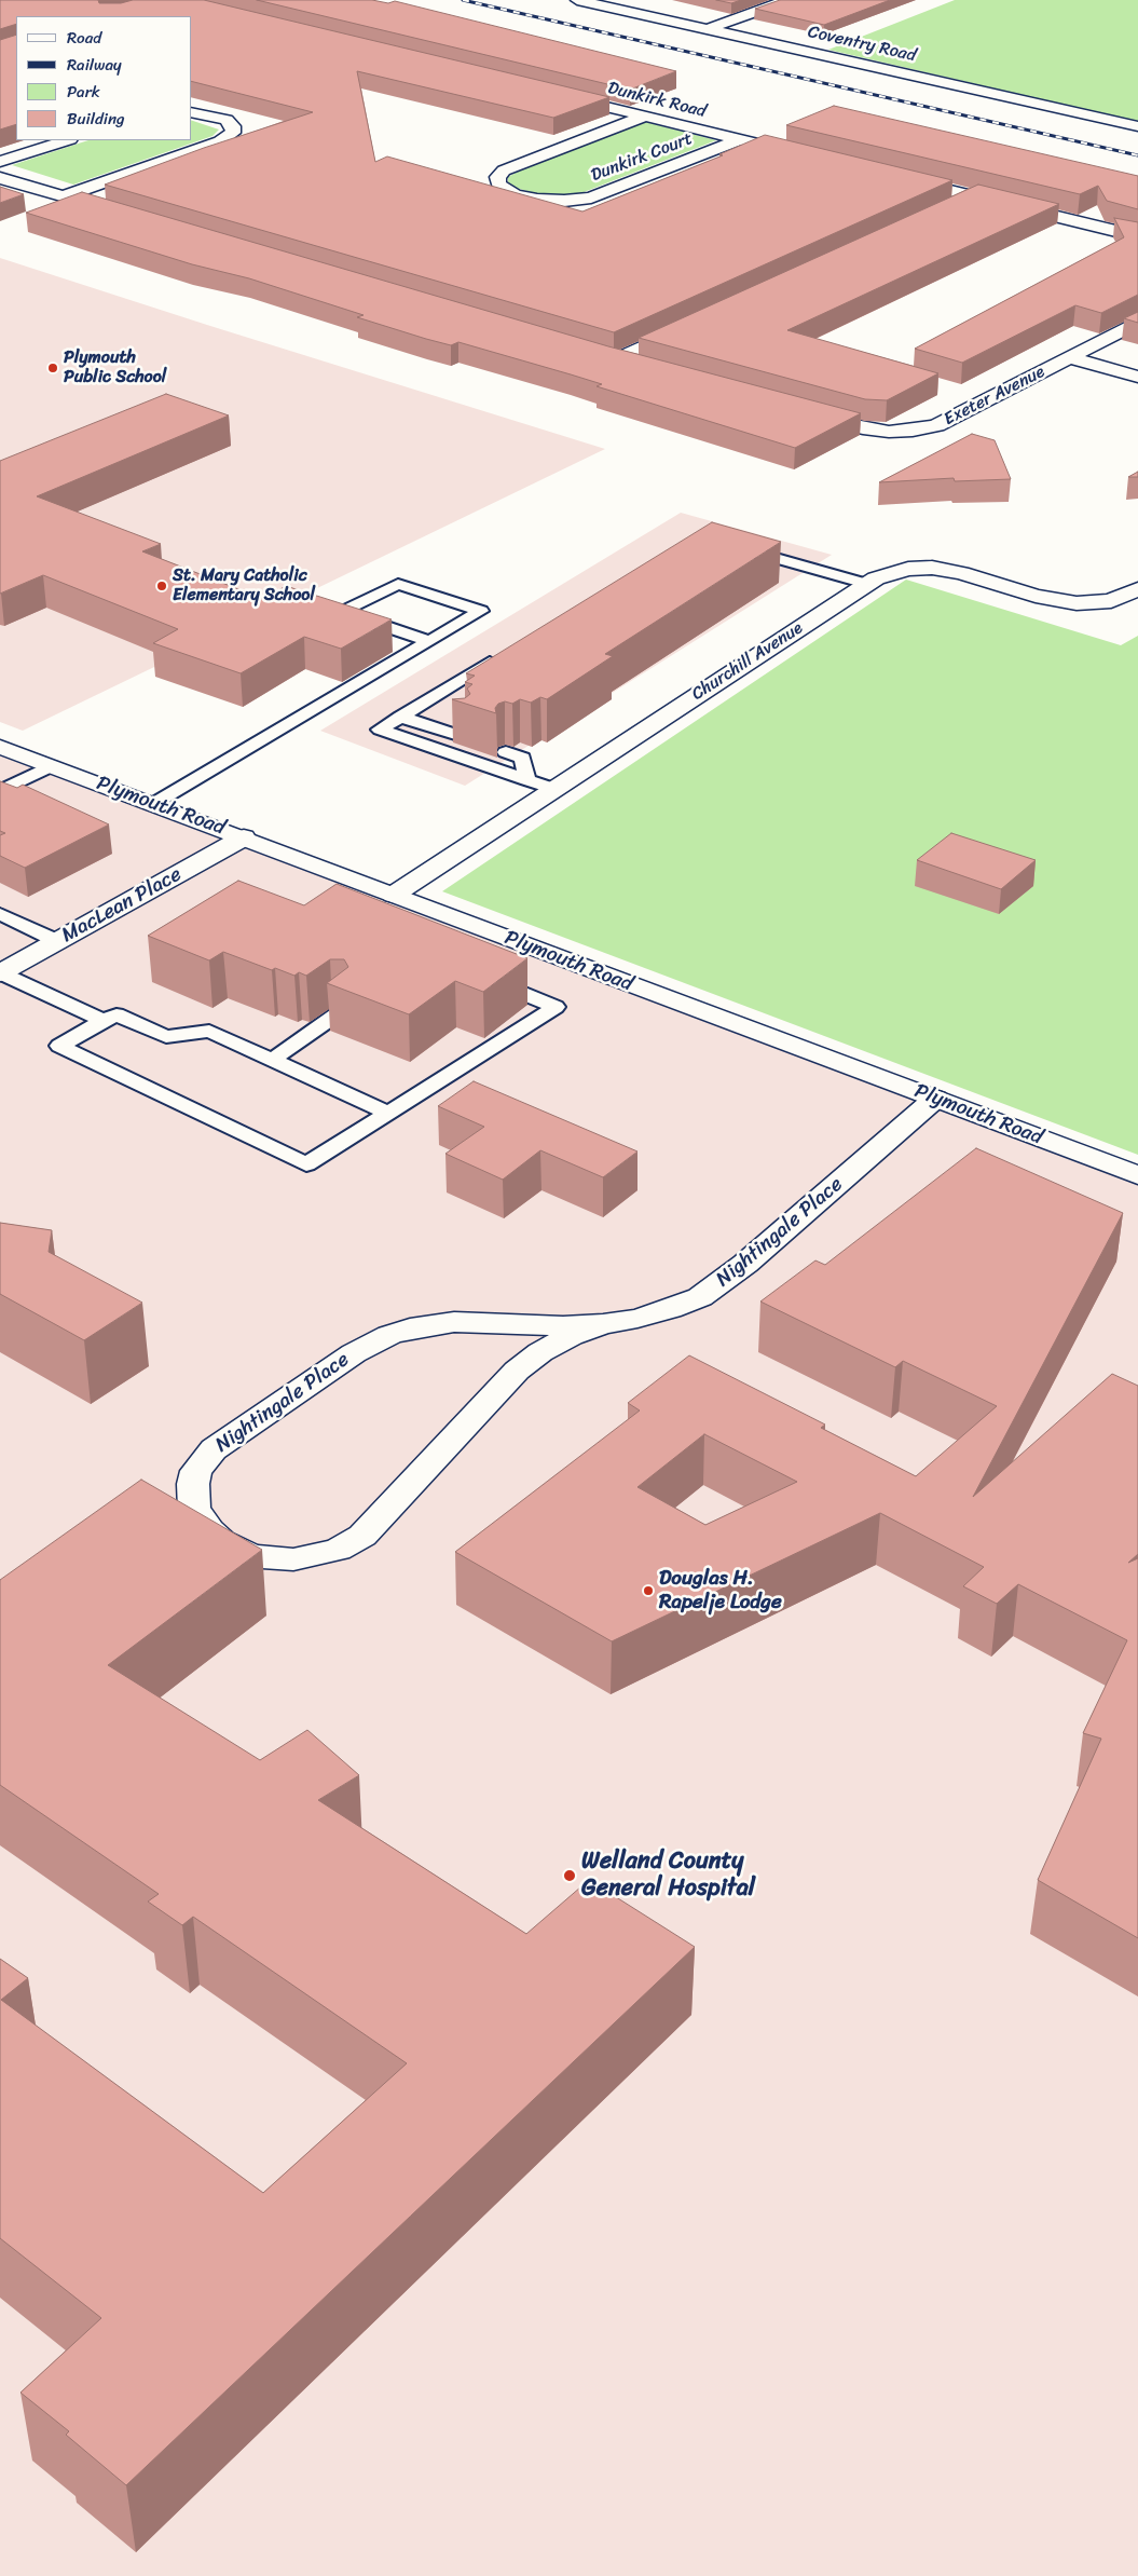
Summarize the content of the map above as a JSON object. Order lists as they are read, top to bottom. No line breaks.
{"streets":{"street":["Coventry Road","Dunkirk Road","Dunkirk Court","Exeter Avenue","Churchill Avenue","Plymouth Road","MacLean Place","Nightingale Place"]},"crossings":[["Dunkirk Road","Dunkirk Court"],["Churchill Avenue","Plymouth Road"],["Plymouth Road","MacLean Place"],["Plymouth Road","Nightingale Place"]],"places":["Plymouth Public School","St. Mary Catholic Elementary School","Douglas H. Rapelje Lodge","Welland County General Hospital"],"legend":["Road","Railway","Park","Building"]}
